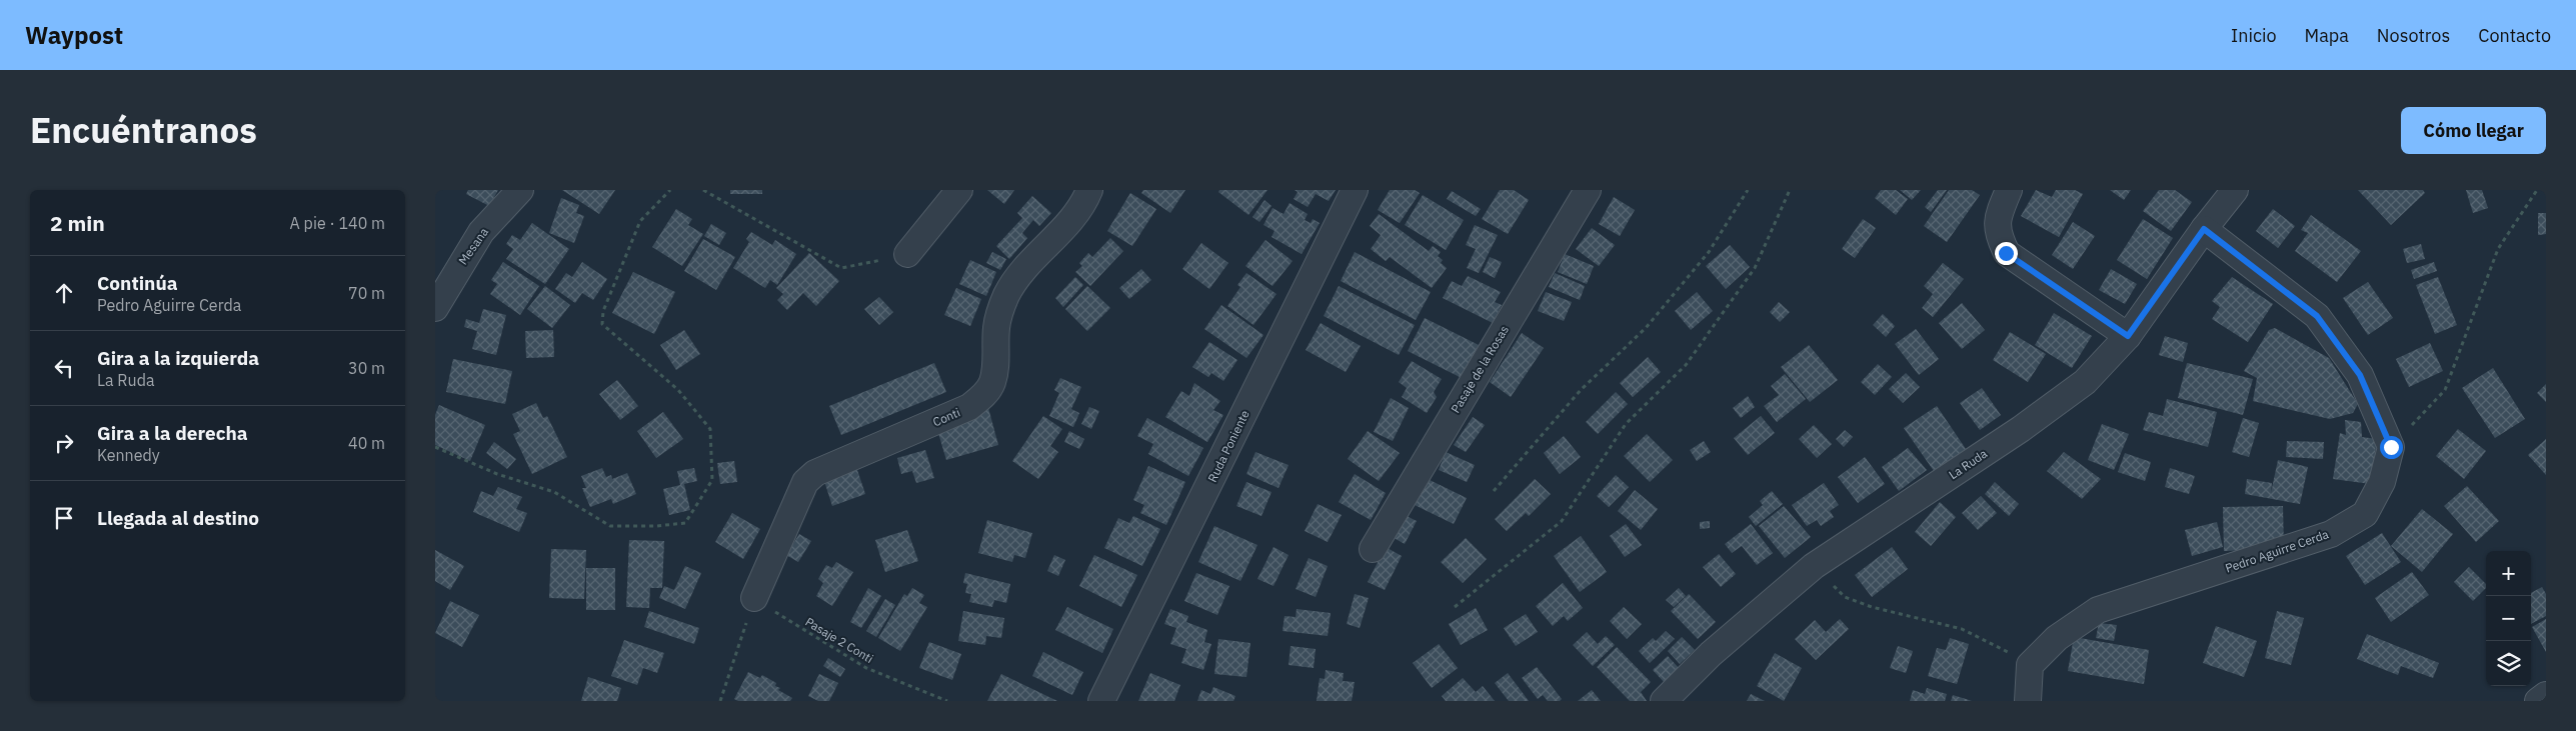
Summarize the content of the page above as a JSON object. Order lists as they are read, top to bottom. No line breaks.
{"streets":{"street":["Mesana","Pasaje de la Rosas","Conti","Ruda Poniente","La Ruda","Pedro Aguirre Cerda"],"path":["Pasaje 2 Conti"]},"crossings":[["Conti","Pasaje 2 Conti"]],"page":{"header":"Waypost","nav":["Inicio","Mapa","Nosotros","Contacto"],"title":"Encuéntranos","buttons":"Cómo llegar","heading":["2 min","A pie · 140 m"],"list":[["Continúa","Pedro Aguirre Cerda","70 m"],["Gira a la izquierda","La Ruda","30 m"],["Gira a la derecha","Kennedy","40 m"],"Llegada al destino"],"map_buttons":["+","−"]}}
